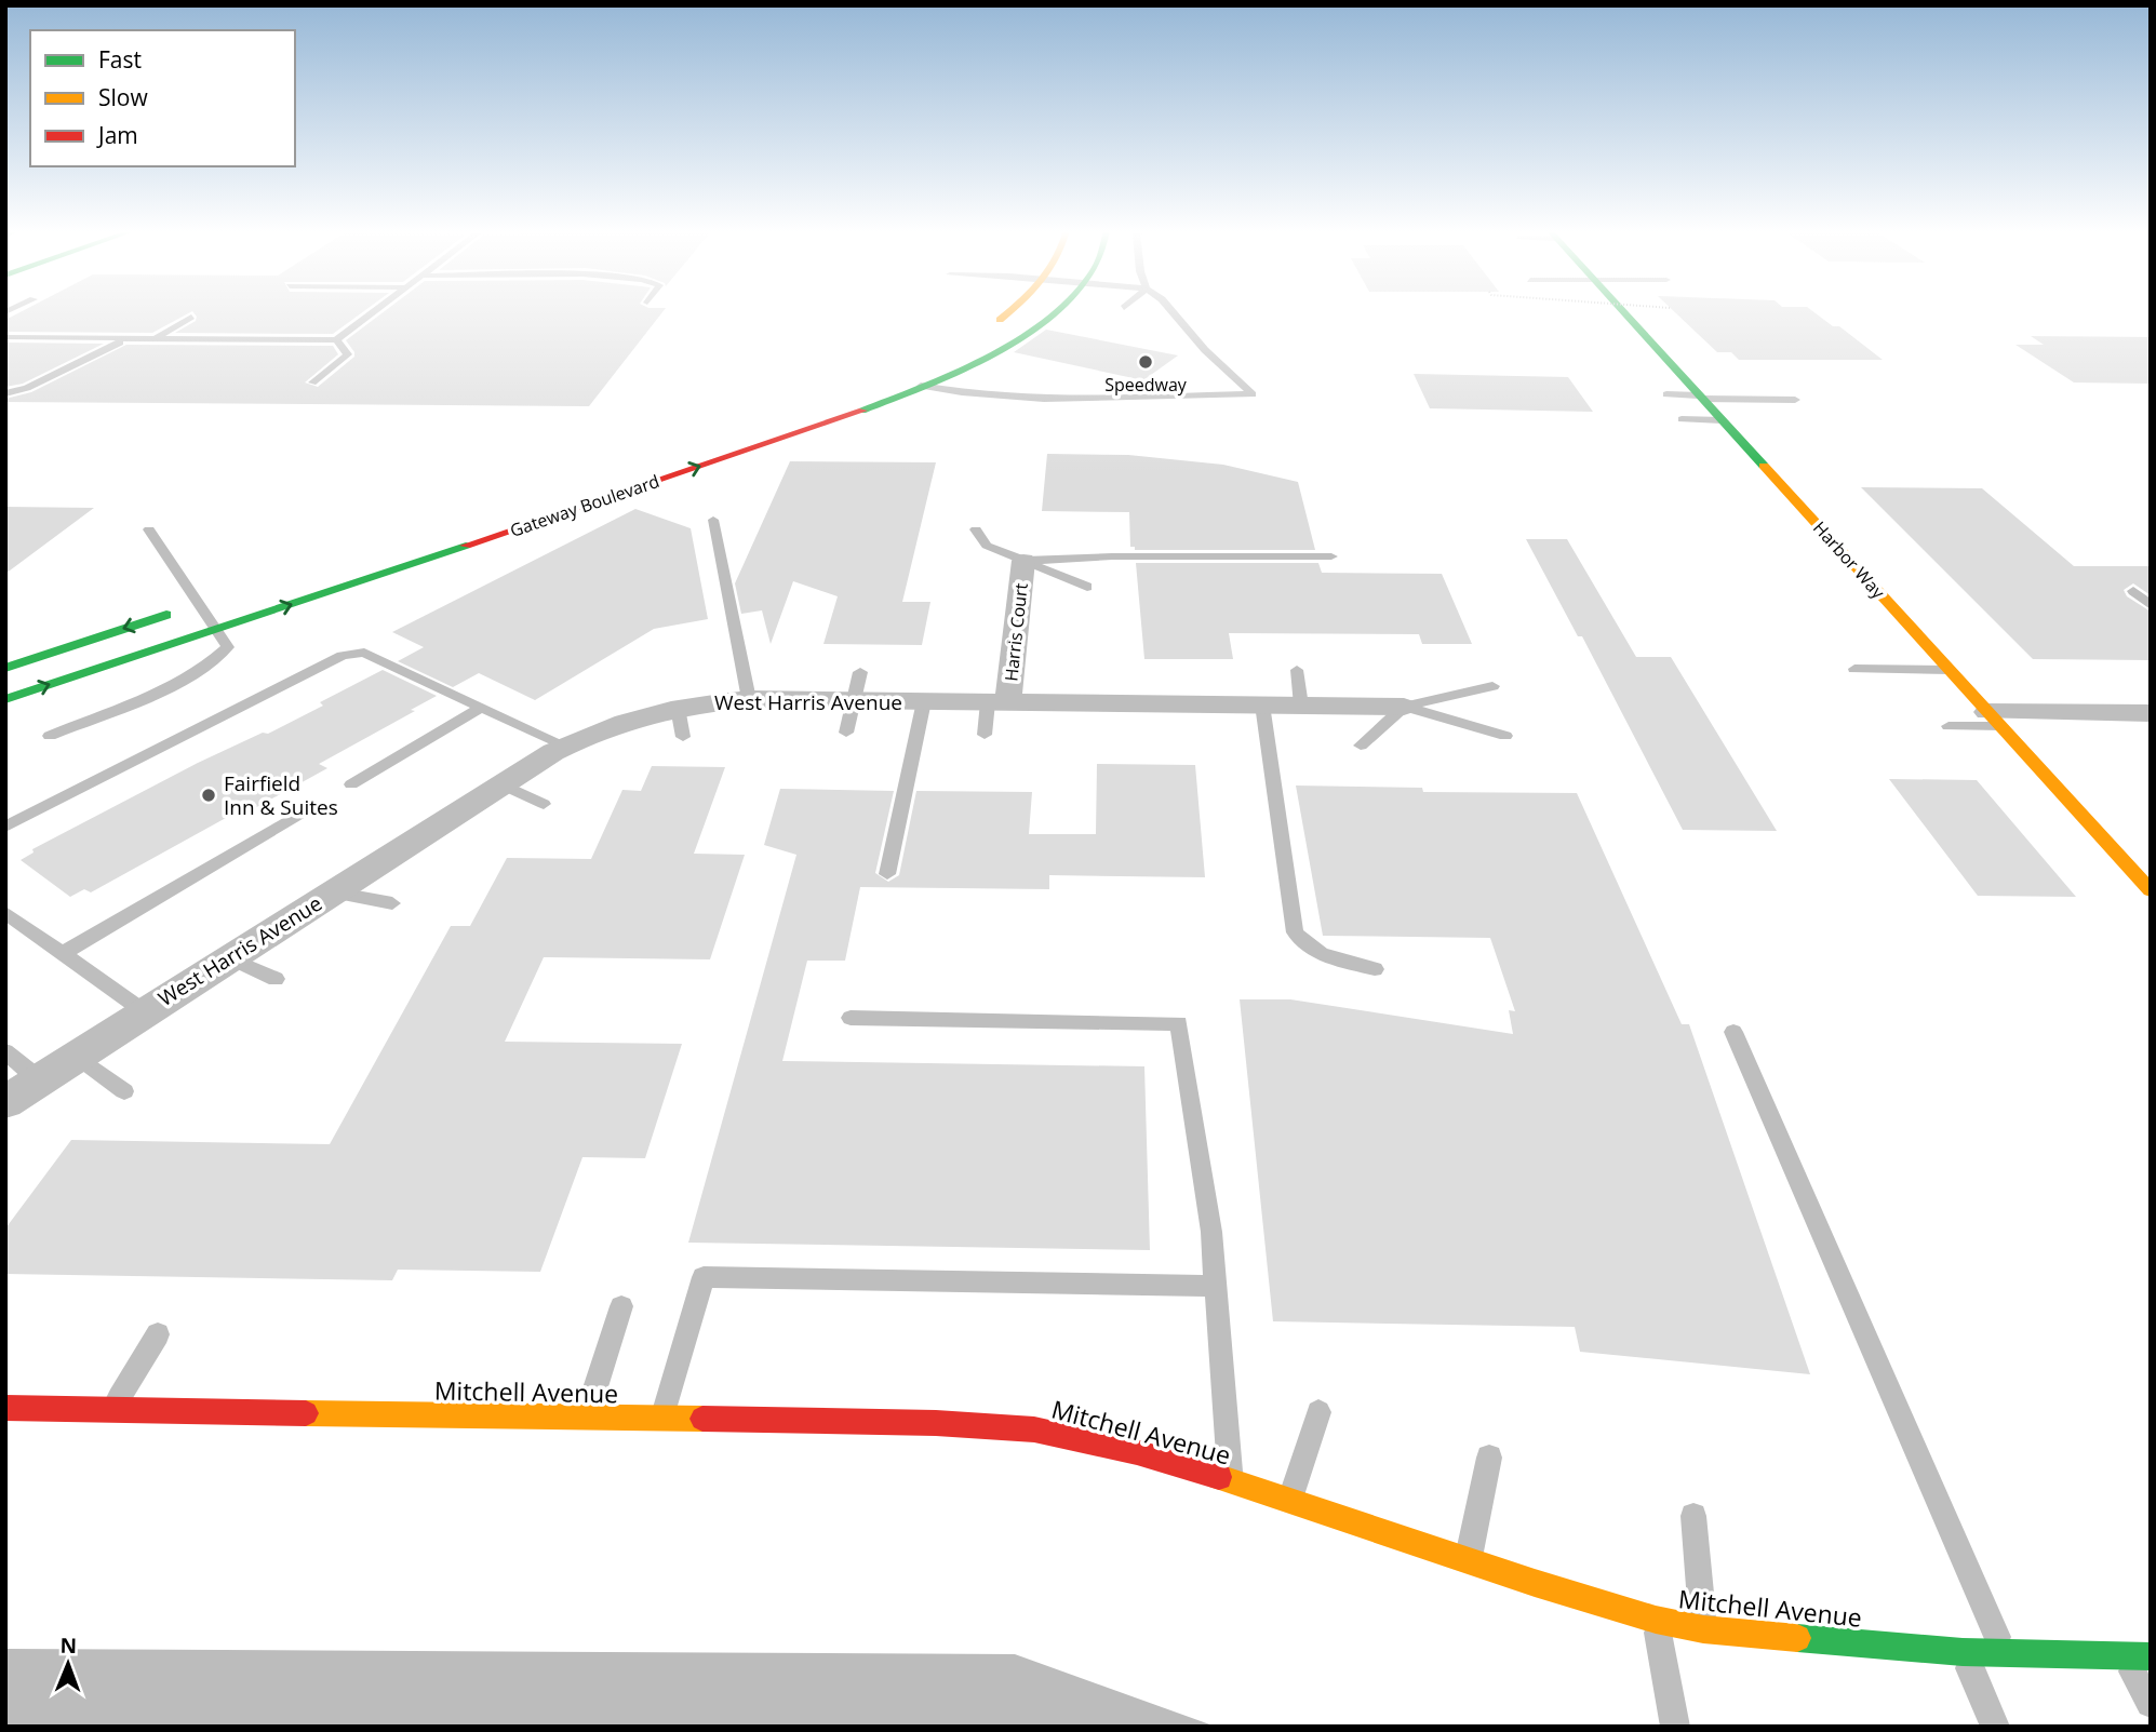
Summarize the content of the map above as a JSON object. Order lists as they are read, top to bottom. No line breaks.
{"streets":{"main road":["Gateway Boulevard","Harbor Way","Mitchell Avenue"],"street":["Harris Court","West Harris Avenue"]},"crossings":[["Harris Court","West Harris Avenue"]],"one_way":["Gateway Boulevard"],"places":["Speedway","Fairfield Inn & Suites"],"legend":["Fast","Slow","Jam"],"north":"top"}
